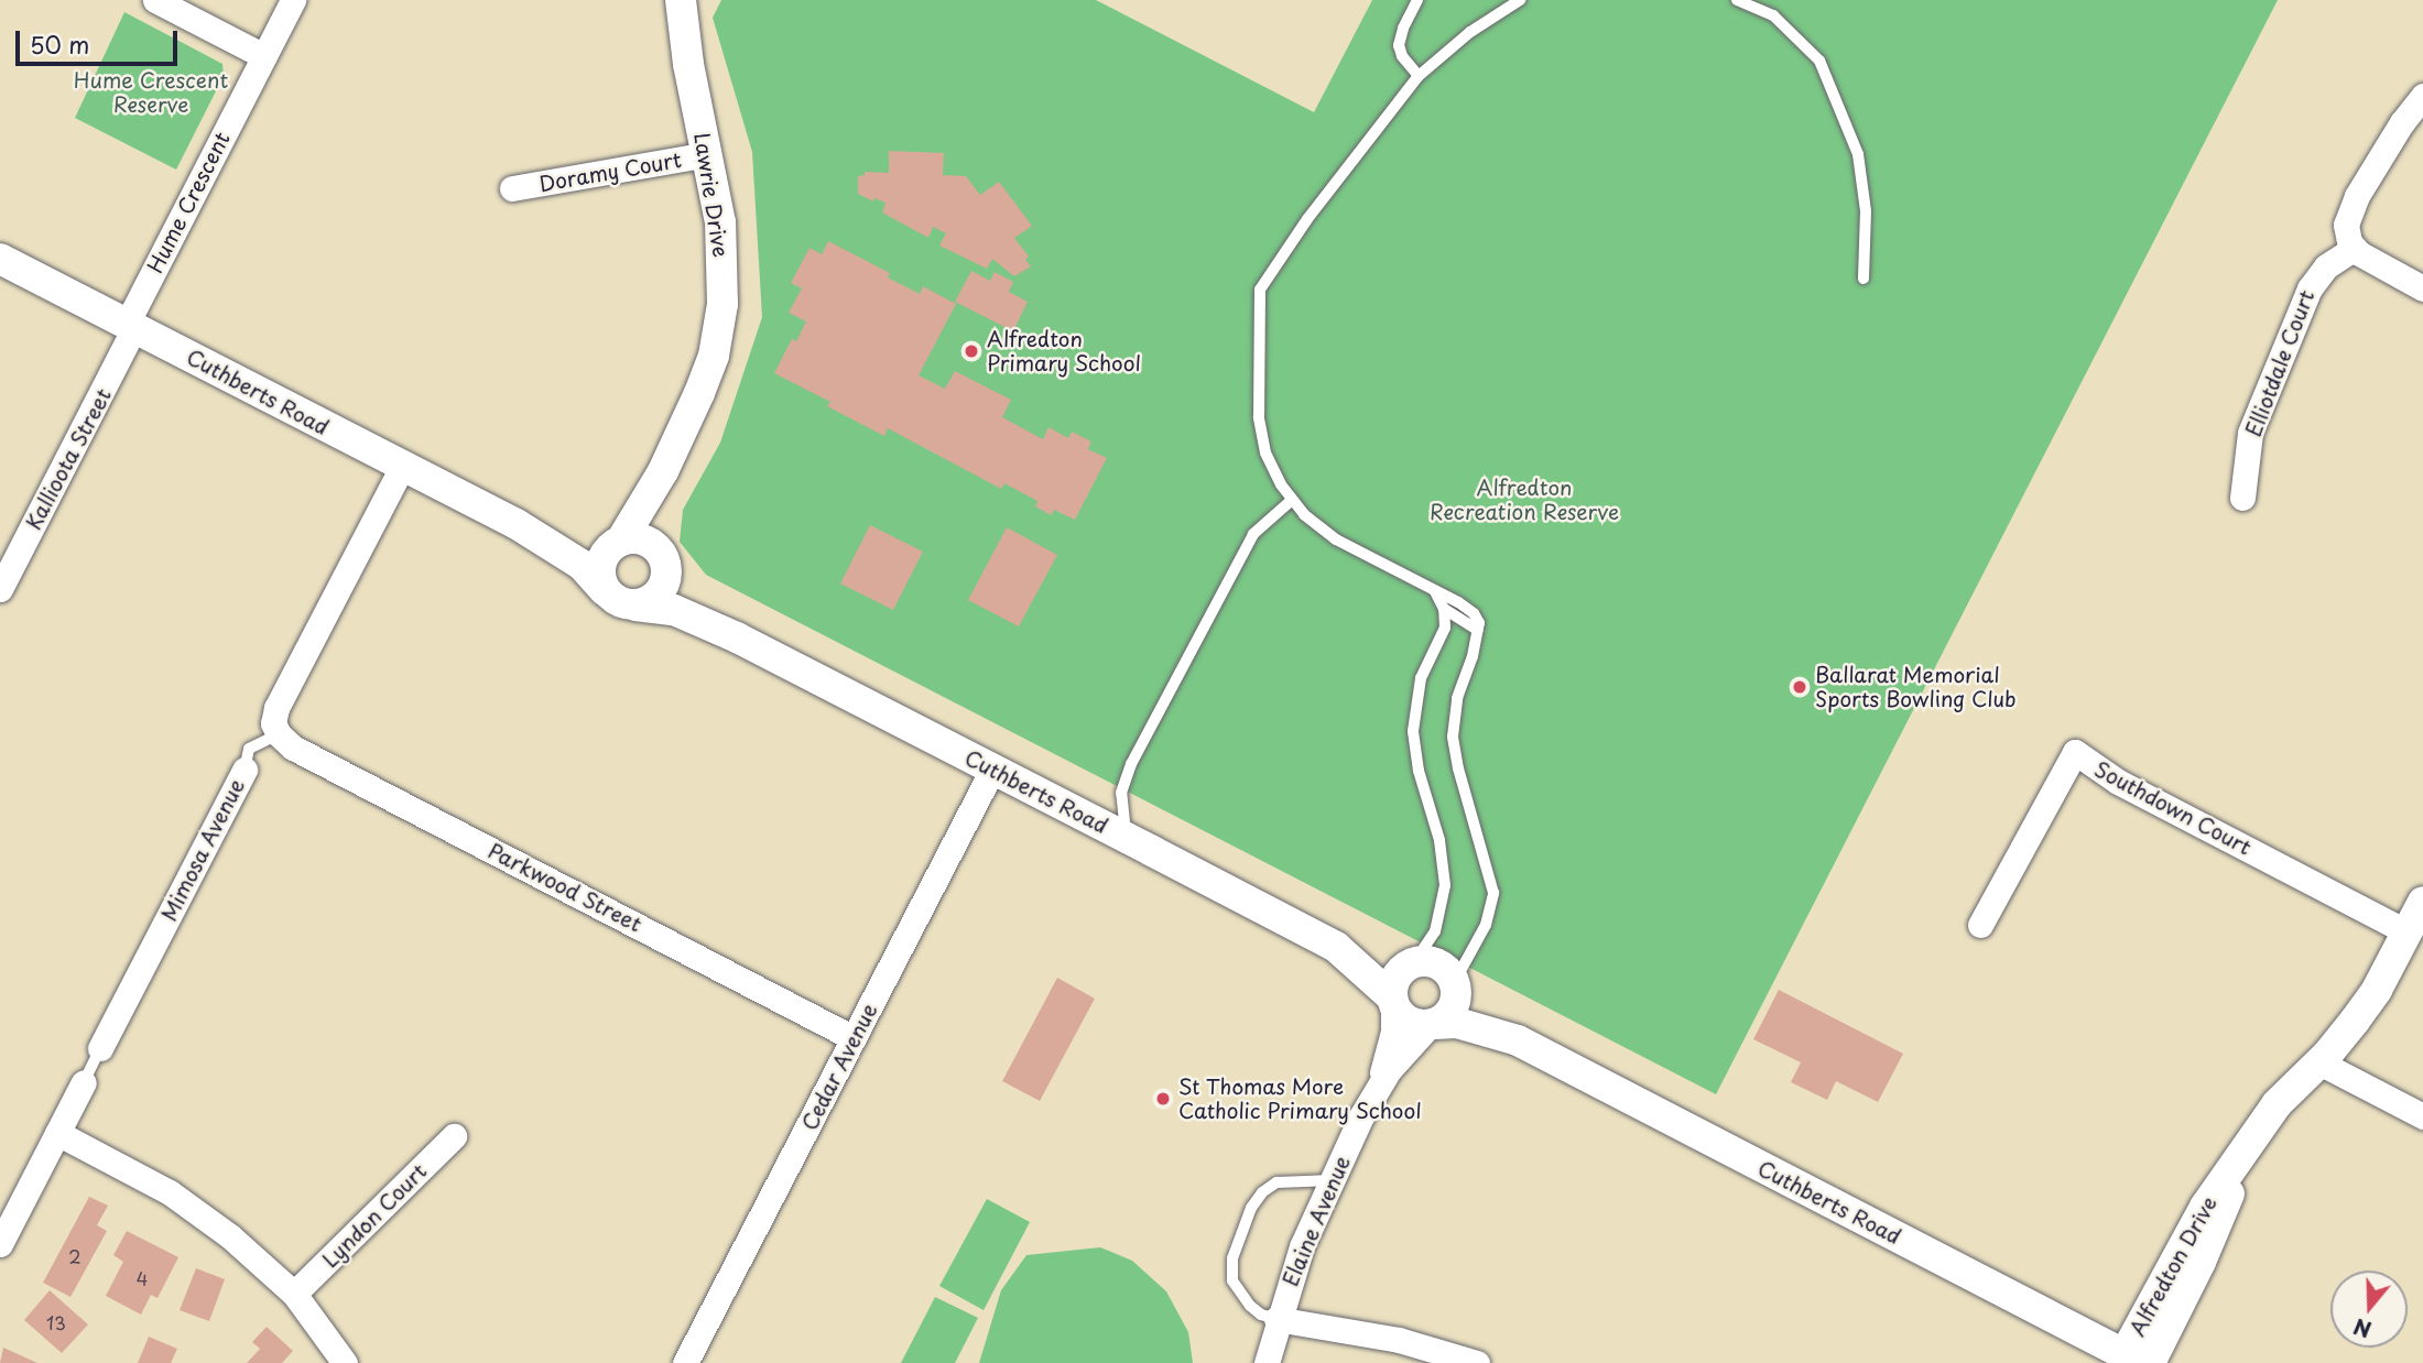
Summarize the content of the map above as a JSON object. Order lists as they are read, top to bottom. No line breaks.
{"streets":{"street":["Doramy Court","Lawrie Drive","Hume Crescent","Elliotdale Court","Cuthberts Road","Kallioota Street","Southdown Court","Mimosa Avenue","Parkwood Street","Cedar Avenue","Lyndon Court","Elaine Avenue","Alfredton Drive"]},"crossings":[["Doramy Court","Lawrie Drive"],["Lawrie Drive","Cuthberts Road"],["Hume Crescent","Cuthberts Road"],["Hume Crescent","Kallioota Street"],["Cuthberts Road","Kallioota Street"],["Cuthberts Road","Cedar Avenue"],["Cuthberts Road","Elaine Avenue"],["Cuthberts Road","Alfredton Drive"],["Southdown Court","Alfredton Drive"],["Mimosa Avenue","Parkwood Street"],["Parkwood Street","Cedar Avenue"]],"parks":["Hume Crescent Reserve","Alfredton Recreation Reserve"],"places":["Alfredton Primary School","Ballarat Memorial Sports Bowling Club","St Thomas More Catholic Primary School"],"house_numbers":["2","4","13"],"scale_bar":"50 m","north":"bottom"}
